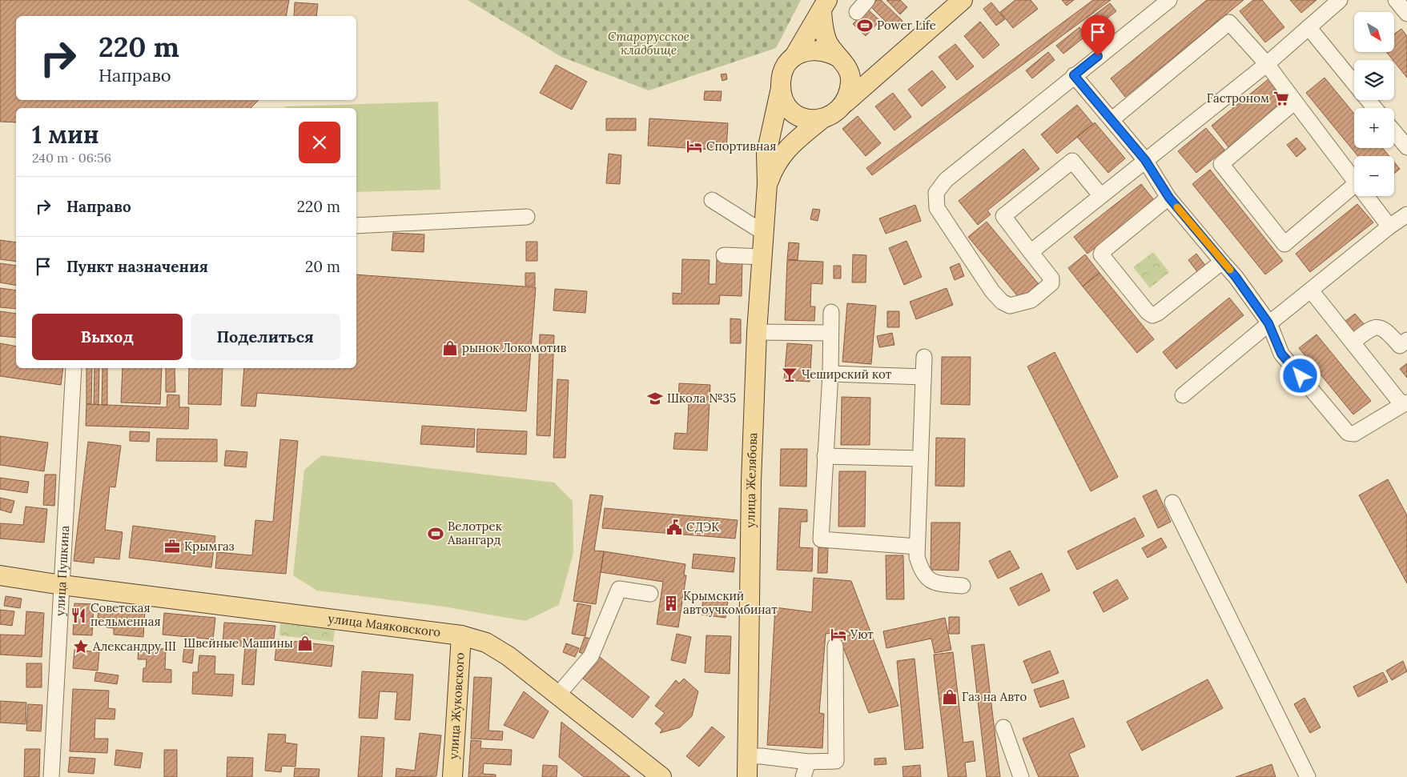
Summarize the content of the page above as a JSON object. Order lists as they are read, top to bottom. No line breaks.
{"streets":{"main road":["улица Желябова","улица Маяковского","улица Жуковского"],"street":["улица Пушкина"]},"crossings":[["улица Пушкина","улица Маяковского"],["улица Маяковского","улица Жуковского"]],"parks":["Старорусское кладбище"],"places":{"sports":["Power Life","Велотрек Авангард"],"supermarket":["Гастроном"],"hotel":["Спортивная","Уют"],"shop":["рынок Локомотив","Швейные Машины","Газ на Авто"],"bar":["Чеширский кот"],"school or university":["Школа №35"],"public building":["СДЭК"],"office":["Крымгаз"],"building":["Крымский автоучкомбинат"],"restaurant":["Советская пельменная"],"place":["Александру III"]},"north":"bottom right","page":{"map_buttons":["+","−"],"turn":["220 m","Направо"],"heading":["1 мин","240 m · 06:56"],"list":[{"name":"Направо","value":"220 m"},{"name":"Пункт назначения","value":"20 m"}],"buttons":["Выход","Поделиться"]}}
